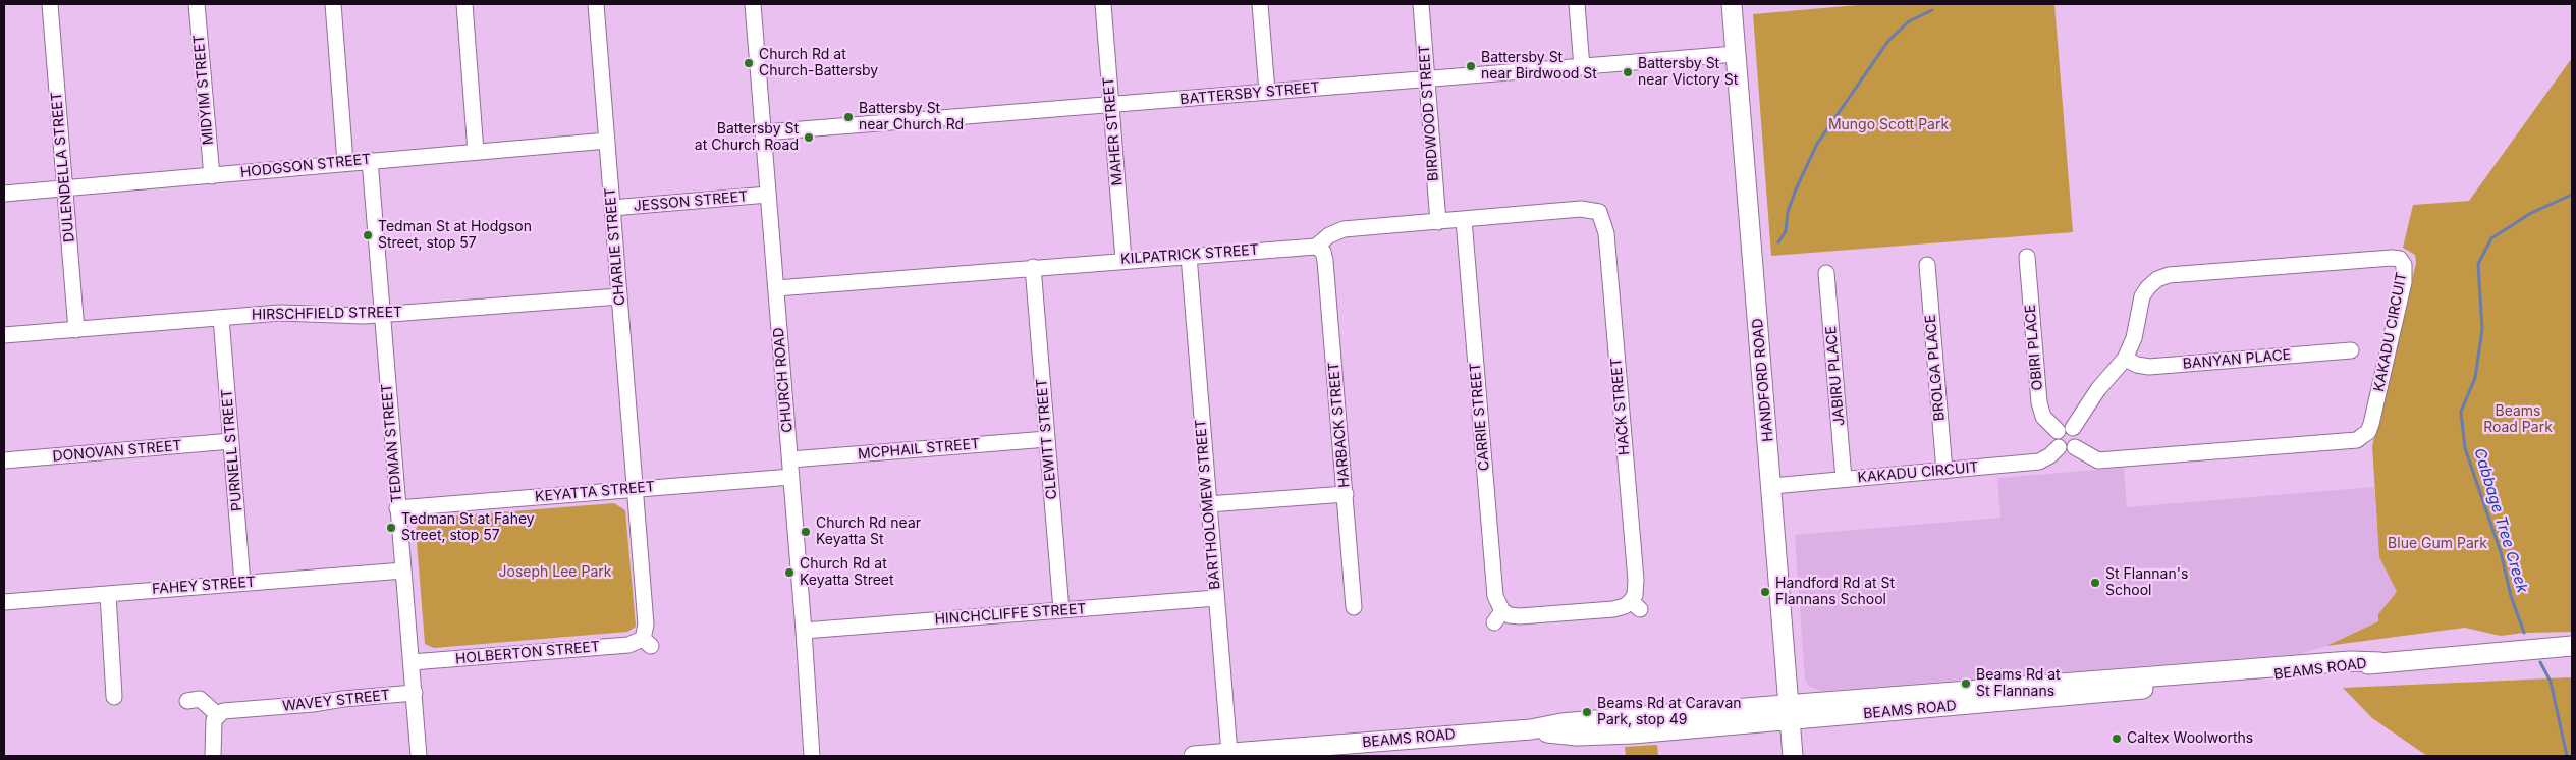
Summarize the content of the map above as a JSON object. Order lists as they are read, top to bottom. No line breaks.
{"streets":{"main road":["HANDFORD ROAD","BEAMS ROAD"],"street":["MIDYIM STREET","BATTERSBY STREET","BIRDWOOD STREET","MAHER STREET","HODGSON STREET","DULENDELLA STREET","JESSON STREET","CHARLIE STREET","KILPATRICK STREET","HIRSCHFIELD STREET","KAKADU CIRCUIT","OBIRI PLACE","BANYAN PLACE","BROLGA PLACE","JABIRU PLACE","CHURCH ROAD","HACK STREET","CARRIE STREET","HARBACK STREET","CLEWITT STREET","TEDMAN STREET","MCPHAIL STREET","PURNELL STREET","DONOVAN STREET","KEYATTA STREET","BARTHOLOMEW STREET","FAHEY STREET","HINCHCLIFFE STREET","HOLBERTON STREET","WAVEY STREET"]},"crossings":[["MIDYIM STREET","HODGSON STREET"],["BATTERSBY STREET","BIRDWOOD STREET"],["BATTERSBY STREET","MAHER STREET"],["BATTERSBY STREET","CHURCH ROAD"],["BATTERSBY STREET","HANDFORD ROAD"],["MAHER STREET","KILPATRICK STREET"],["HODGSON STREET","DULENDELLA STREET"],["HODGSON STREET","CHARLIE STREET"],["HODGSON STREET","TEDMAN STREET"],["DULENDELLA STREET","HIRSCHFIELD STREET"],["JESSON STREET","CHARLIE STREET"],["JESSON STREET","CHURCH ROAD"],["CHARLIE STREET","HIRSCHFIELD STREET"],["CHARLIE STREET","KEYATTA STREET"],["CHARLIE STREET","HOLBERTON STREET"],["KILPATRICK STREET","CHURCH ROAD"],["KILPATRICK STREET","HARBACK STREET"],["KILPATRICK STREET","CLEWITT STREET"],["KILPATRICK STREET","BARTHOLOMEW STREET"],["HIRSCHFIELD STREET","TEDMAN STREET"],["HIRSCHFIELD STREET","PURNELL STREET"],["KAKADU CIRCUIT","OBIRI PLACE"],["KAKADU CIRCUIT","BANYAN PLACE"],["KAKADU CIRCUIT","BROLGA PLACE"],["KAKADU CIRCUIT","JABIRU PLACE"],["KAKADU CIRCUIT","HANDFORD ROAD"],["CHURCH ROAD","MCPHAIL STREET"],["CHURCH ROAD","KEYATTA STREET"],["CHURCH ROAD","HINCHCLIFFE STREET"],["HANDFORD ROAD","BEAMS ROAD"],["HACK STREET","CARRIE STREET"],["CLEWITT STREET","MCPHAIL STREET"],["CLEWITT STREET","HINCHCLIFFE STREET"],["TEDMAN STREET","KEYATTA STREET"],["TEDMAN STREET","FAHEY STREET"],["TEDMAN STREET","HOLBERTON STREET"],["TEDMAN STREET","WAVEY STREET"],["PURNELL STREET","DONOVAN STREET"],["PURNELL STREET","FAHEY STREET"],["KEYATTA STREET","HOLBERTON STREET"],["BARTHOLOMEW STREET","HINCHCLIFFE STREET"],["BARTHOLOMEW STREET","BEAMS ROAD"]],"water":["Cabbage Tree Creek"],"parks":["Mungo Scott Park","Beams Road Park","Blue Gum Park","Joseph Lee Park"],"places":["Church Rd at Church-Battersby","Battersby St near Birdwood St","Battersby St near Victory St","Battersby St near Church Rd","Battersby St at Church Road","Tedman St at Hodgson Street, stop 57","Tedman St at Fahey Street, stop 57","Church Rd near Keyatta St","Church Rd at Keyatta Street","St Flannan's School","Handford Rd at St Flannans School","Beams Rd at St Flannans","Beams Rd at Caravan Park, stop 49","Caltex Woolworths"]}
